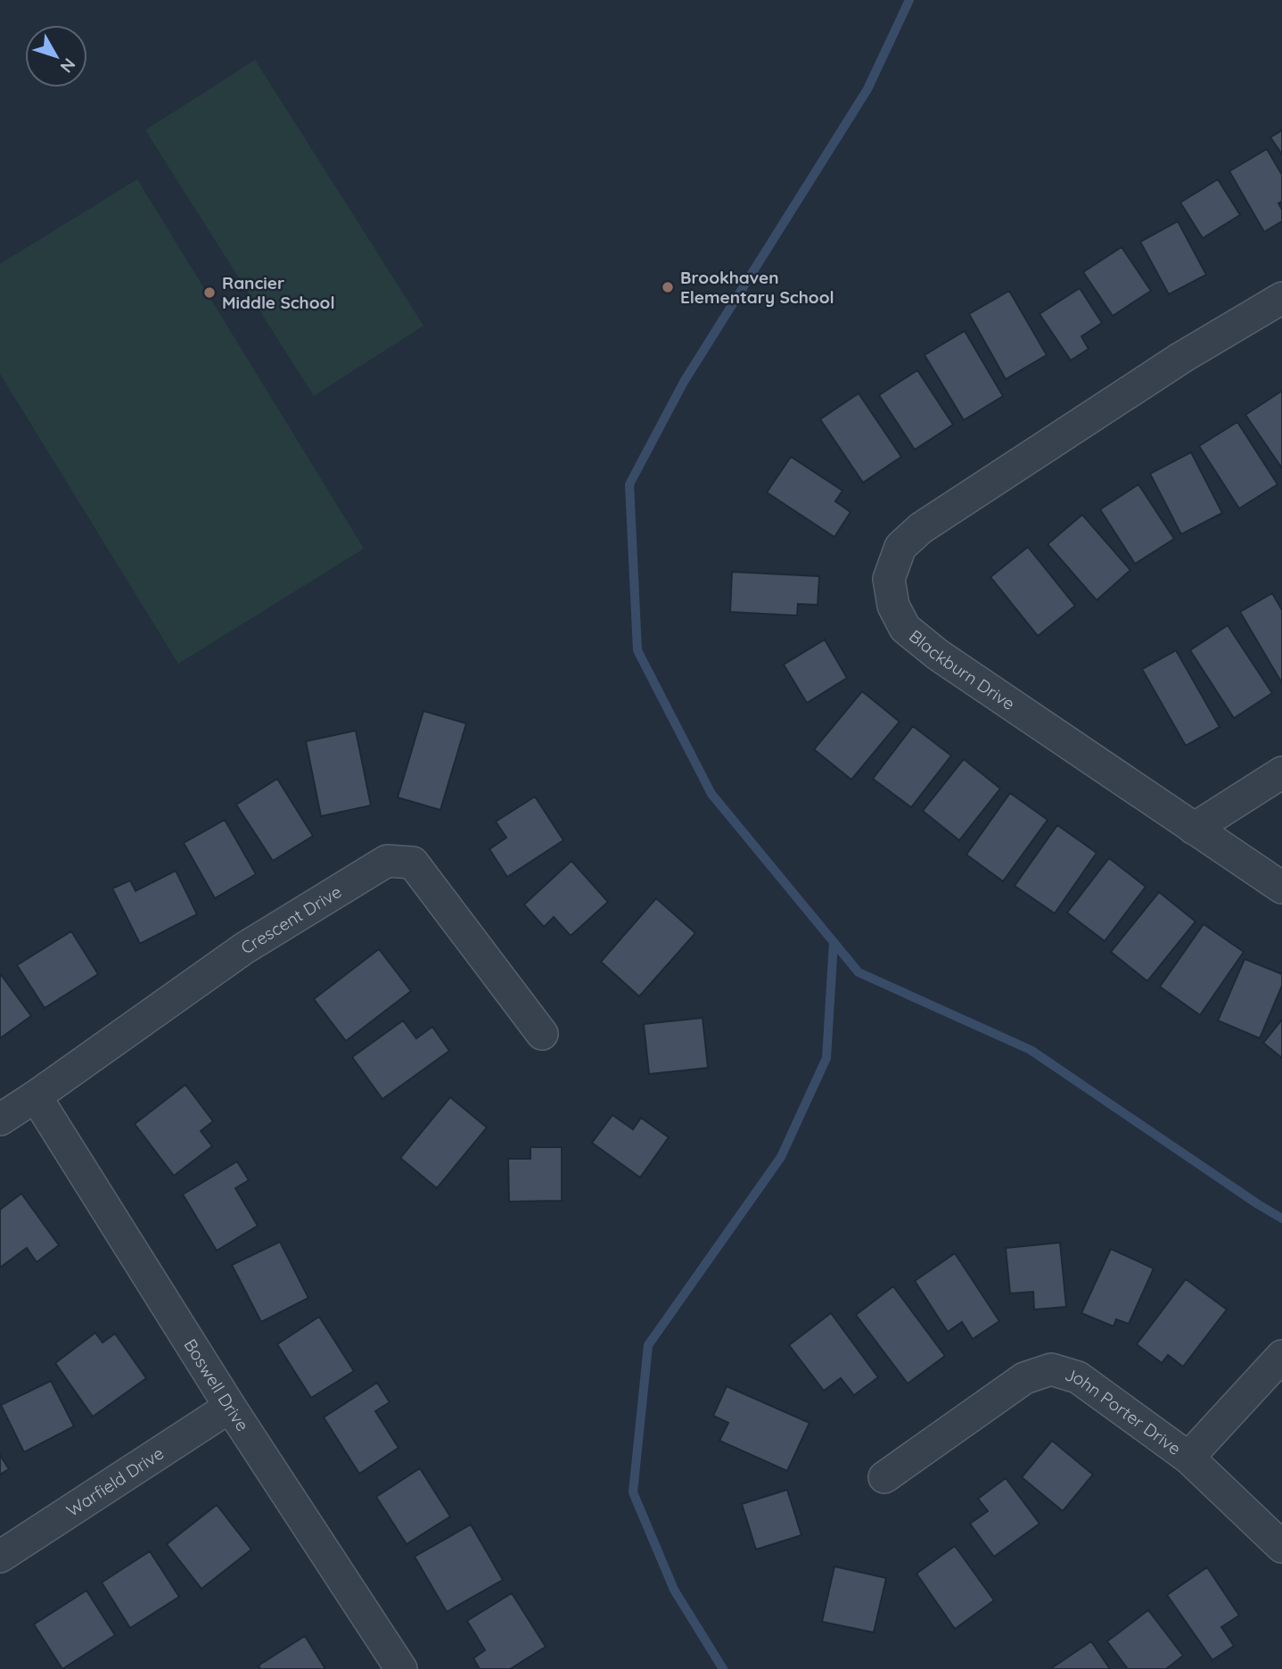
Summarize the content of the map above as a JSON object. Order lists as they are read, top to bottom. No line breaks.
{"streets":{"street":["Blackburn Drive","Crescent Drive","Boswell Drive","John Porter Drive","Warfield Drive"]},"crossings":[["Crescent Drive","Boswell Drive"],["Boswell Drive","Warfield Drive"]],"places":["Brookhaven Elementary School","Rancier Middle School"],"north":"bottom right"}
